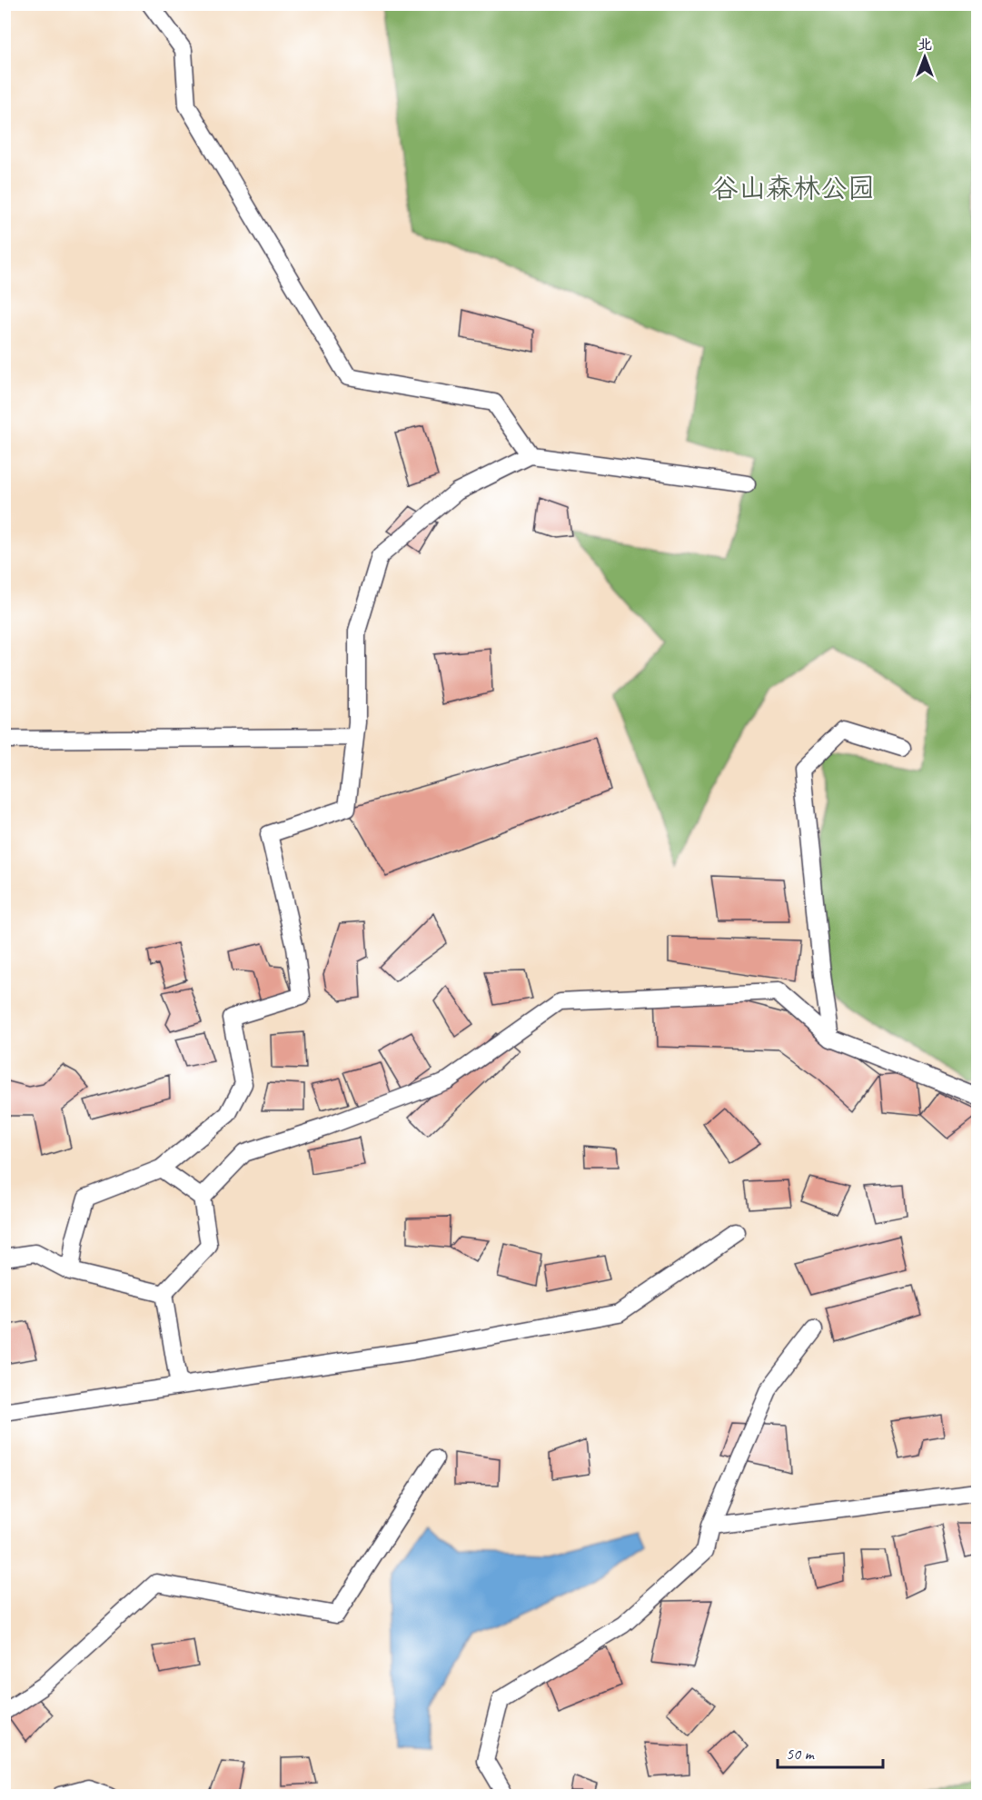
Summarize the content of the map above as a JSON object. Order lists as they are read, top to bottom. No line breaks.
{"parks":["谷山森林公园"],"scale_bar":"50 m","north":"top"}
